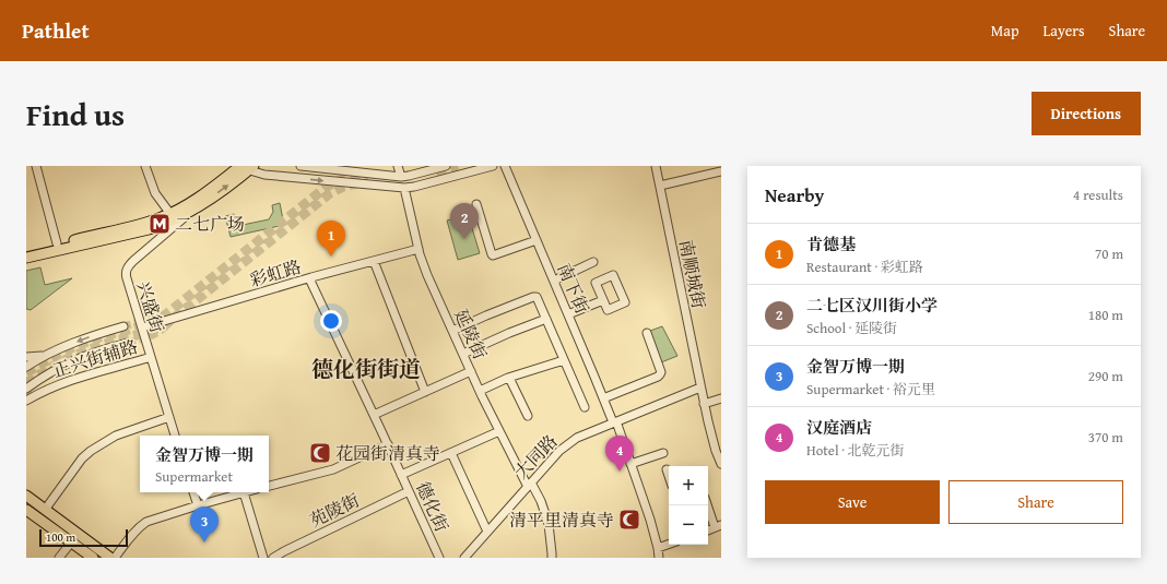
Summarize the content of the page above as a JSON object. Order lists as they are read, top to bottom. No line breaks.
{"streets":{"street":["彩虹路","南顺城街","南下街","兴盛街","延陵街","正兴街辅路","大同路","德化街","苑陵街"]},"crossings":[["彩虹路","兴盛街"],["彩虹路","延陵街"],["彩虹路","德化街"],["南顺城街","大同路"],["南下街","大同路"],["兴盛街","正兴街辅路"],["延陵街","大同路"],["德化街","苑陵街"]],"districts":["德化街街道"],"places":{"metro station":["二七广场"],"mosque":["花园街清真寺","清平里清真寺"]},"scale_bar":"100 m","page":{"header":"Pathlet","nav":["Map","Layers","Share"],"title":"Find us","buttons":["Directions",["Save","Share"]],"heading":["Nearby","4 results"],"pins":["2","1","4","3"],"list":[{"mark":"1","name":"肯德基","note":"Restaurant · 彩虹路","value":"70 m"},{"mark":"2","name":"二七区汉川街小学","note":"School · 延陵街","value":"180 m"},{"mark":"3","name":"金智万博一期","note":"Supermarket · 裕元里","value":"290 m"},{"mark":"4","name":"汉庭酒店","note":"Hotel · 北乾元街","value":"370 m"}],"popup":["金智万博一期","Supermarket"],"map_buttons":["+","−"],"scale":"100 m"}}
